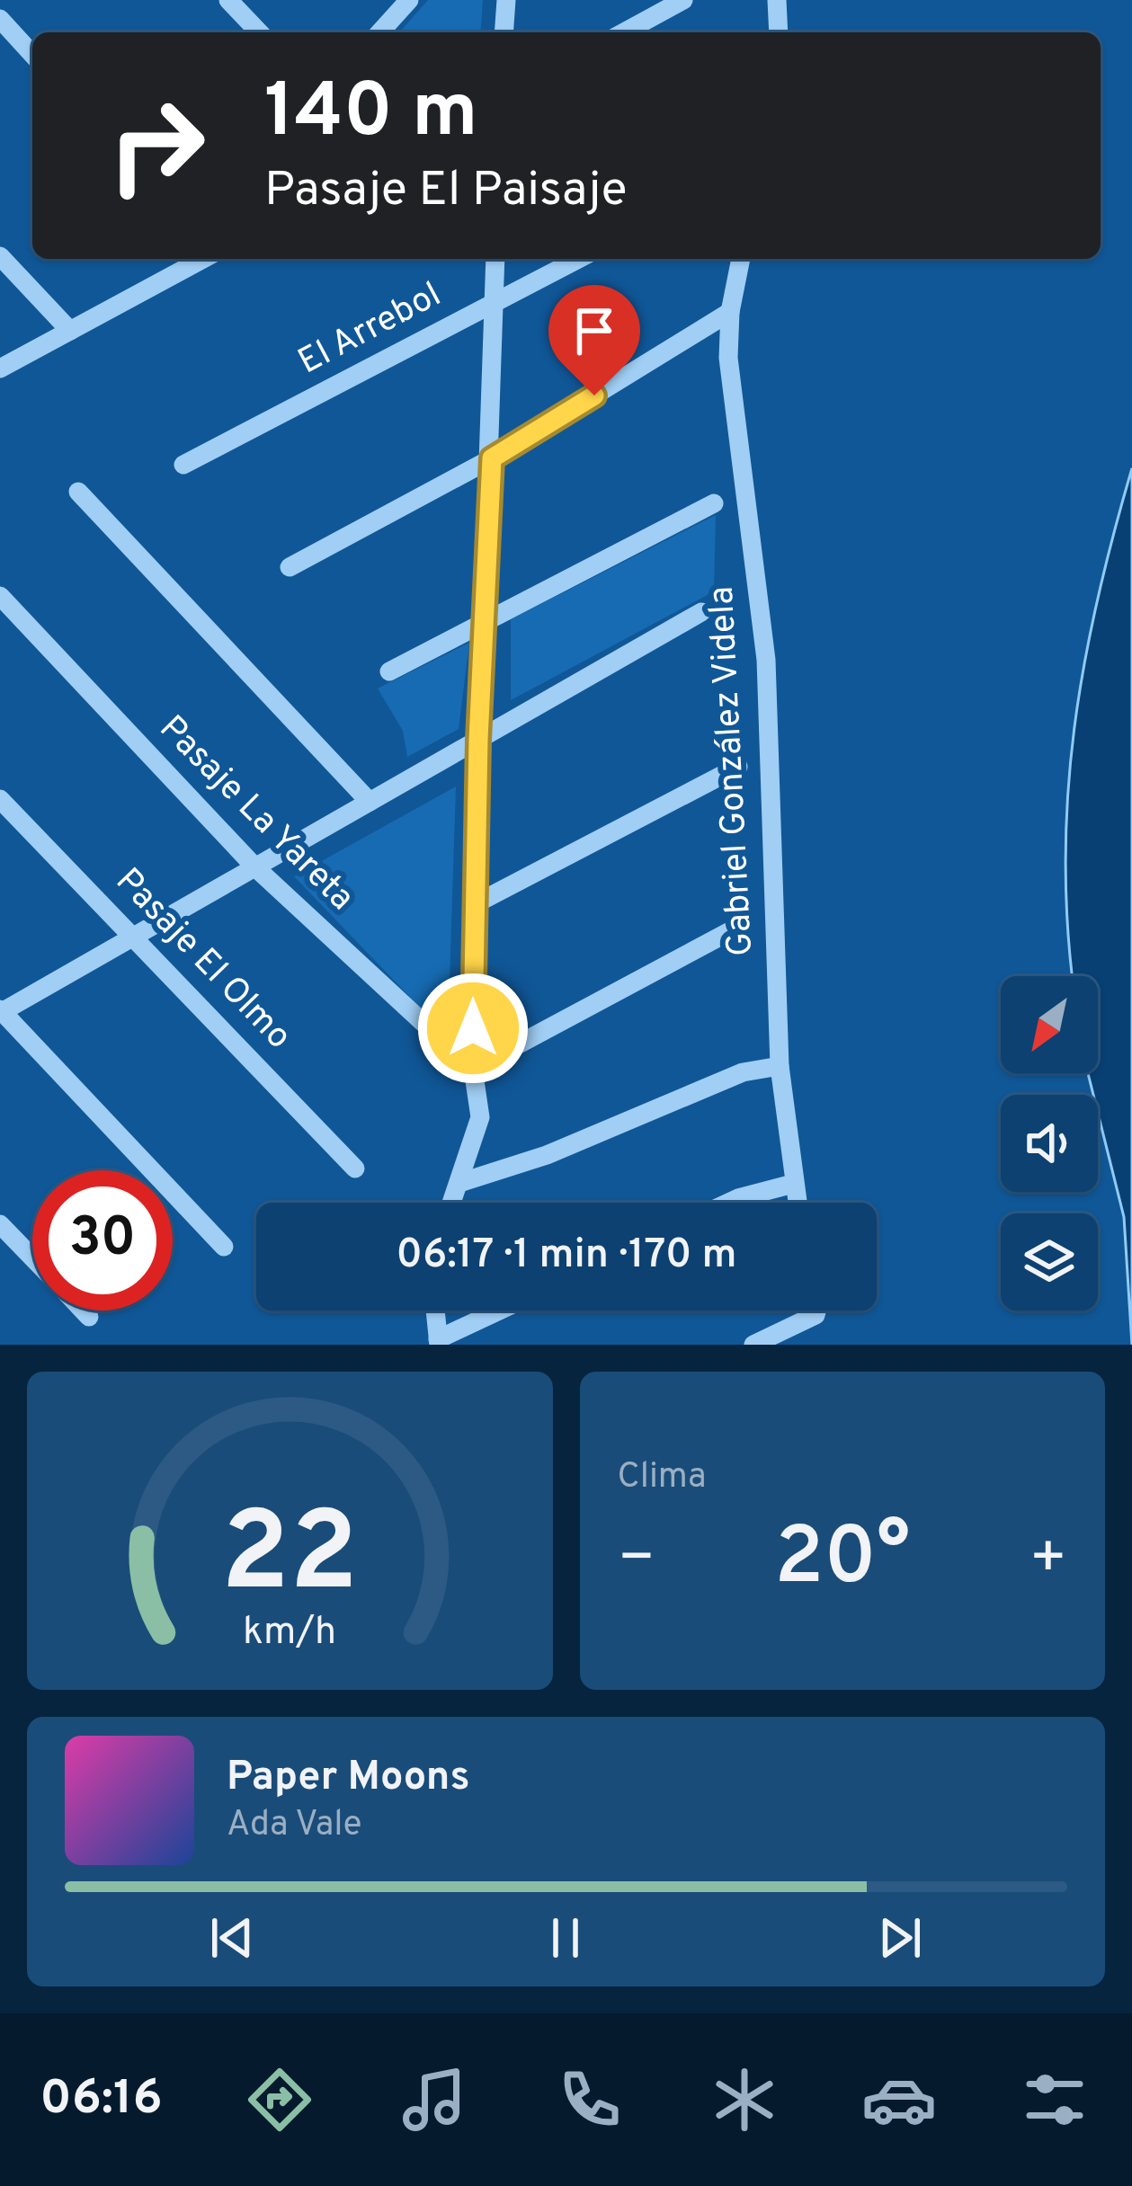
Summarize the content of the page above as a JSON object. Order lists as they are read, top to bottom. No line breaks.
{"streets":{"street":["El Arrebol","Gabriel González Videla","Pasaje La Yareta","Pasaje El Olmo"]},"north":"bottom left","page":{"turn":["140 m","Pasaje El Paisaje"],"limit":"30","trip":"06:17 · 1 min · 170 m","tile":"Clima","heat":["−","20°","+"],"song":["Paper Moons","Ada Vale"],"tabs":"06:16","gauge":["22","km/h"]}}
